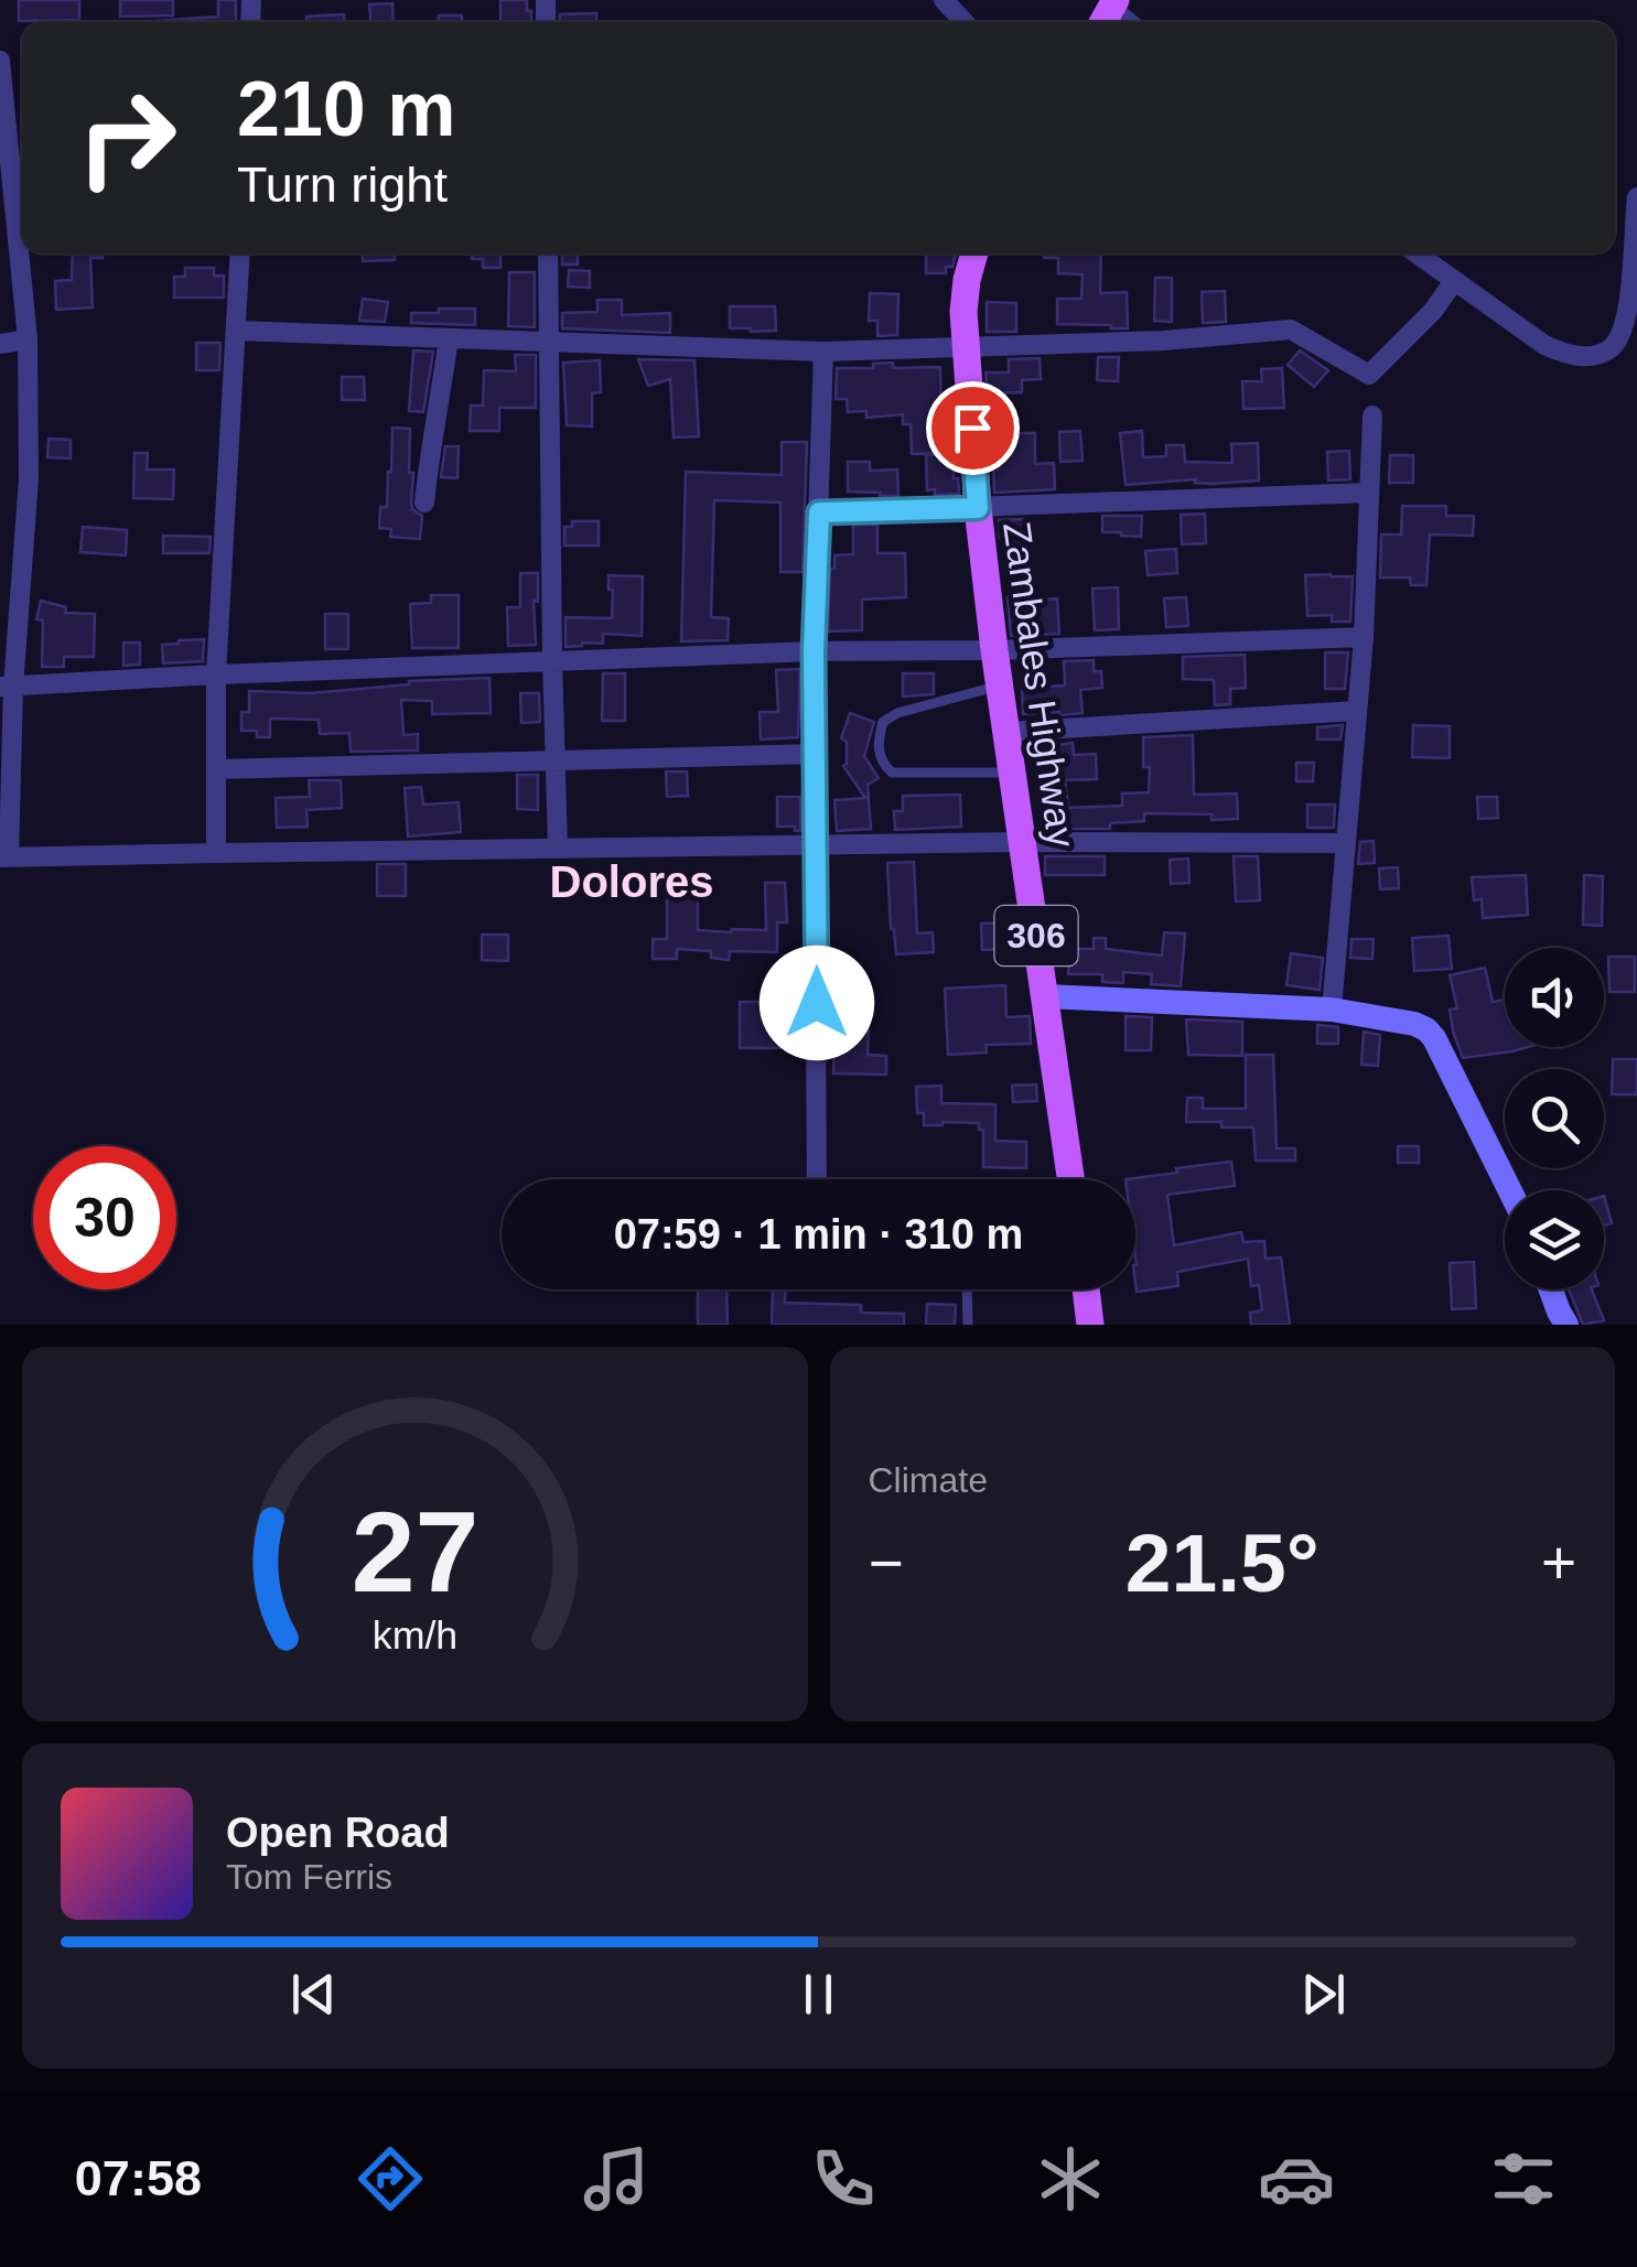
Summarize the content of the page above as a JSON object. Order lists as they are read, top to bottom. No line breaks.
{"streets":{"main road":["Zambales Highway","306"]},"districts":["Dolores"],"page":{"turn":["210 m","Turn right"],"limit":"30","trip":"07:59 · 1 min · 310 m","tile":"Climate","heat":["−","21.5°","+"],"song":["Open Road","Tom Ferris"],"tabs":"07:58","gauge":["27","km/h"]}}
